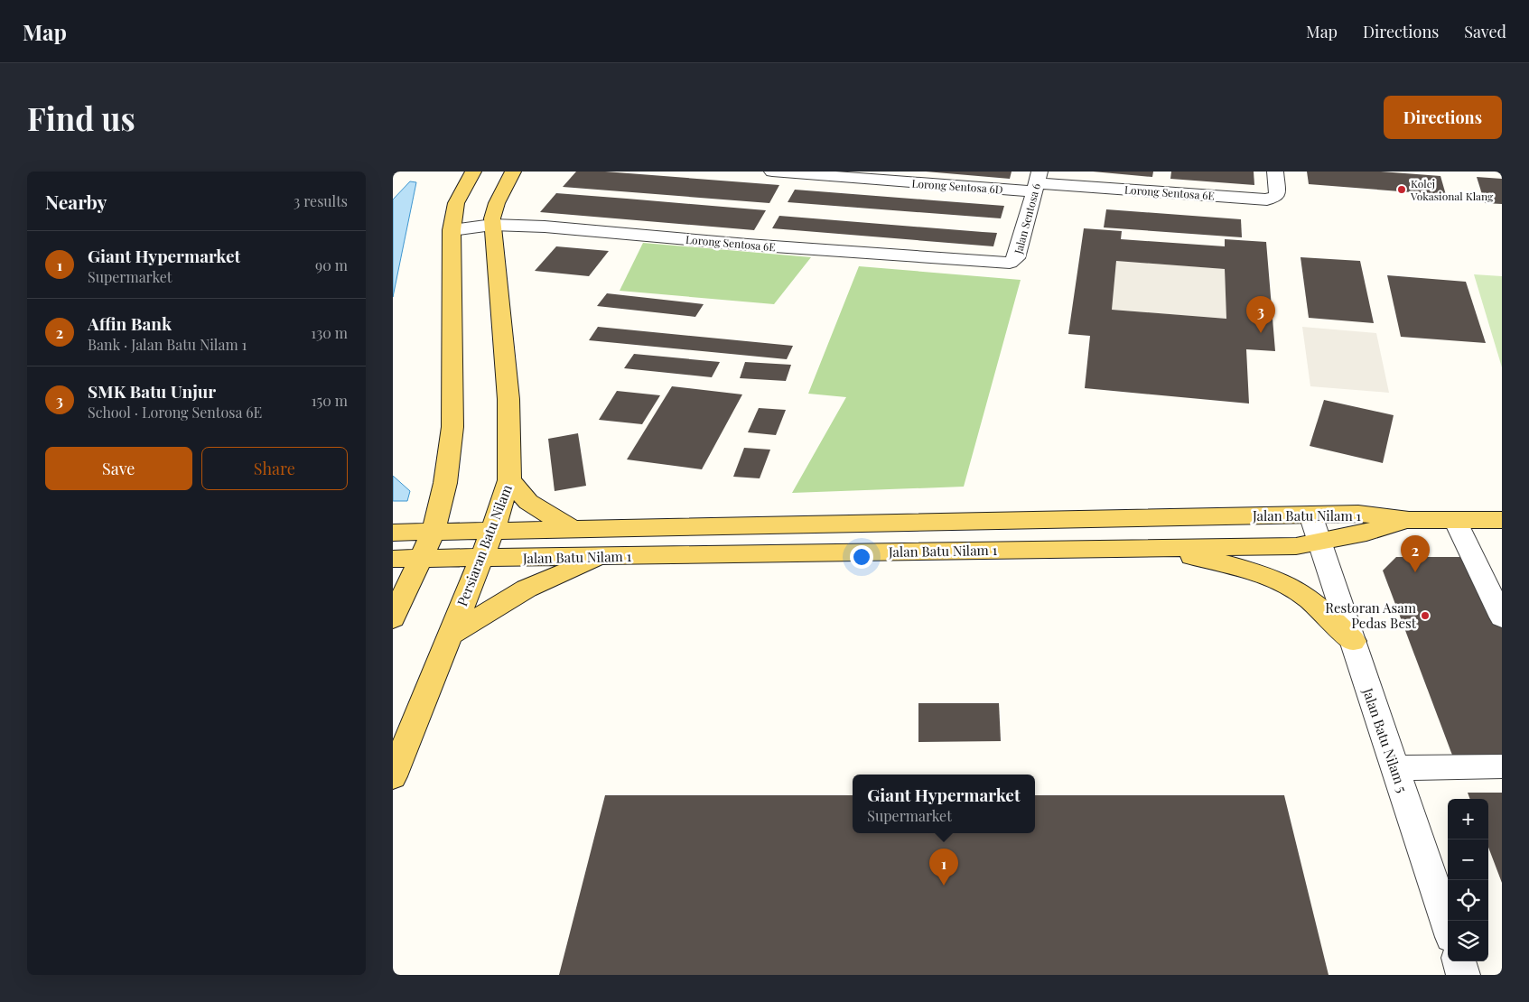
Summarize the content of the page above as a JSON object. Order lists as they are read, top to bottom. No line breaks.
{"streets":{"main road":["Jalan Batu Nilam 1","Persiaran Batu Nilam"],"street":["Lorong Sentosa 6D","Lorong Sentosa 6E","Jalan Sentosa 6","Jalan Batu Nilam 5"]},"crossings":[["Lorong Sentosa 6D","Lorong Sentosa 6E"],["Lorong Sentosa 6D","Jalan Sentosa 6"],["Lorong Sentosa 6E","Jalan Sentosa 6"],["Lorong Sentosa 6E","Persiaran Batu Nilam"],["Jalan Batu Nilam 1","Persiaran Batu Nilam"],["Jalan Batu Nilam 1","Jalan Batu Nilam 5"]],"places":["Kolej Vokasional Klang","Restoran Asam Pedas Best"],"page":{"header":"Map","nav":["Map","Directions","Saved"],"buttons":["Directions",["Save","Share"]],"title":"Find us","heading":["Nearby","3 results"],"list":[{"mark":"1","name":"Giant Hypermarket","note":"Supermarket","value":"90 m"},{"mark":"2","name":"Affin Bank","note":"Bank · Jalan Batu Nilam 1","value":"130 m"},{"mark":"3","name":"SMK Batu Unjur","note":"School · Lorong Sentosa 6E","value":"150 m"}],"pins":["3","2","1"],"popup":["Giant Hypermarket","Supermarket"],"map_buttons":["+","−"]}}
